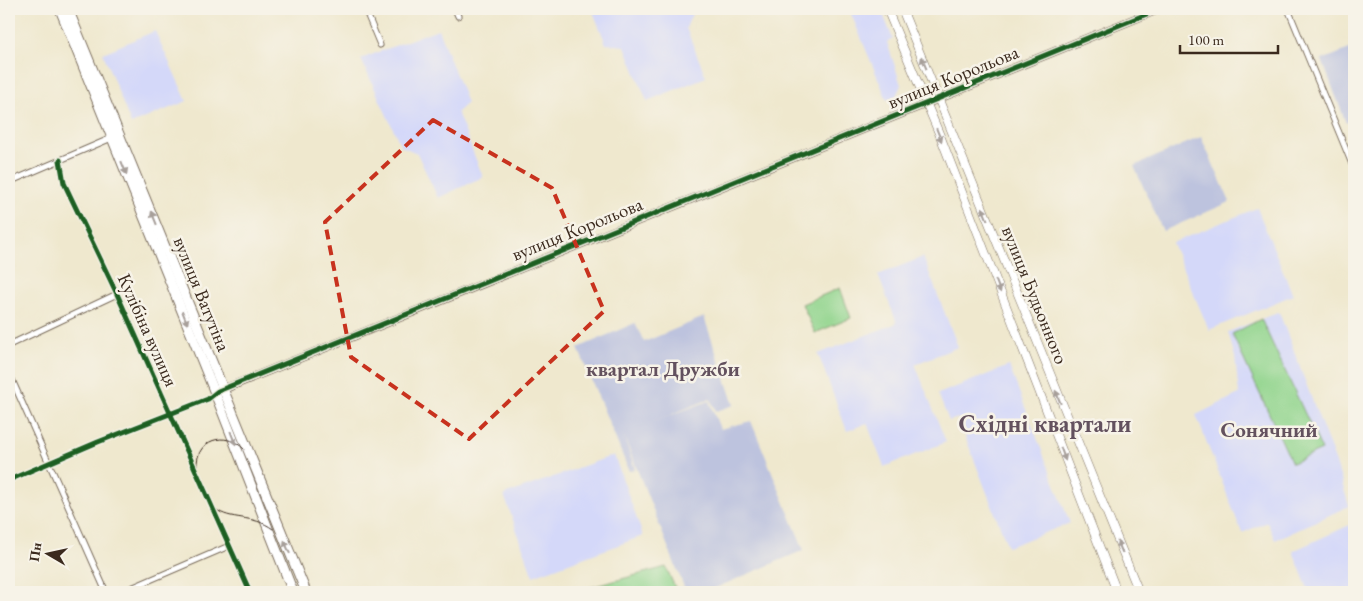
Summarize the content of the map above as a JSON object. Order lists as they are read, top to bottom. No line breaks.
{"streets":{"main road":["вулиця Ватутіна","вулиця Будьонного"],"street":["вулиця Корольова","Кулібіна вулиця"]},"crossings":[["вулиця Корольова","вулиця Ватутіна"],["вулиця Корольова","вулиця Будьонного"],["вулиця Корольова","Кулібіна вулиця"]],"districts":["квартал Дружби","Східні квартали","Сонячний"],"scale_bar":"100 m","north":"left"}
